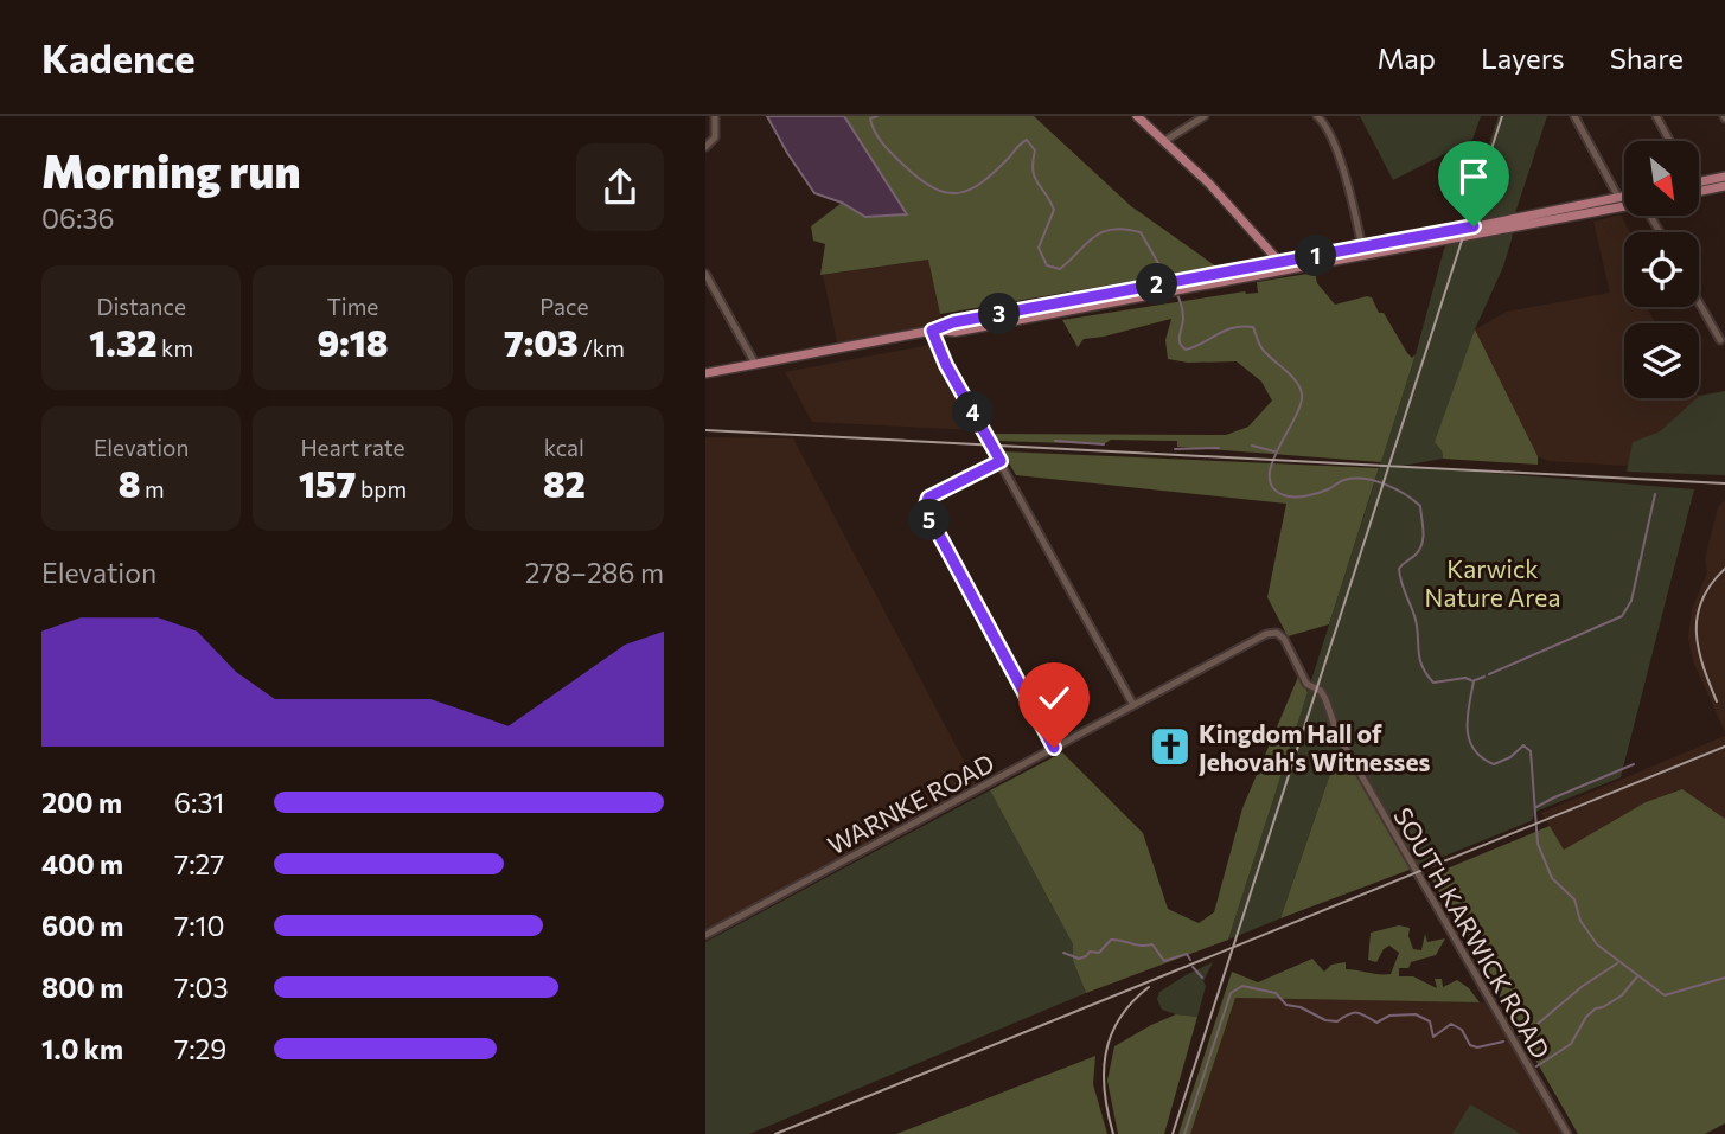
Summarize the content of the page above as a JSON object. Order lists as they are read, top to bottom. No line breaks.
{"streets":{"street":["WARNKE ROAD","SOUTH KARWICK ROAD"]},"crossings":[["WARNKE ROAD","SOUTH KARWICK ROAD"]],"parks":["Karwick Nature Area"],"places":{"church":["Kingdom Hall of Jehovah's Witnesses"]},"north":"bottom right","page":{"header":"Kadence","nav":["Map","Layers","Share"],"heading":["Morning run","06:36"],"pins":["1","2","3","4","5"],"stats":[["Distance","1.32 km"],["Time","9:18"],["Pace","7:03 /km"],["Elevation","8 m"],["Heart rate","157 bpm"],["kcal","82"]],"chart":["Elevation","278–286 m"],"list":[{"name":"200 m","note":"6:31"},{"name":"400 m","note":"7:27"},{"name":"600 m","note":"7:10"},{"name":"800 m","note":"7:03"},{"name":"1.0 km","note":"7:29"}]}}
